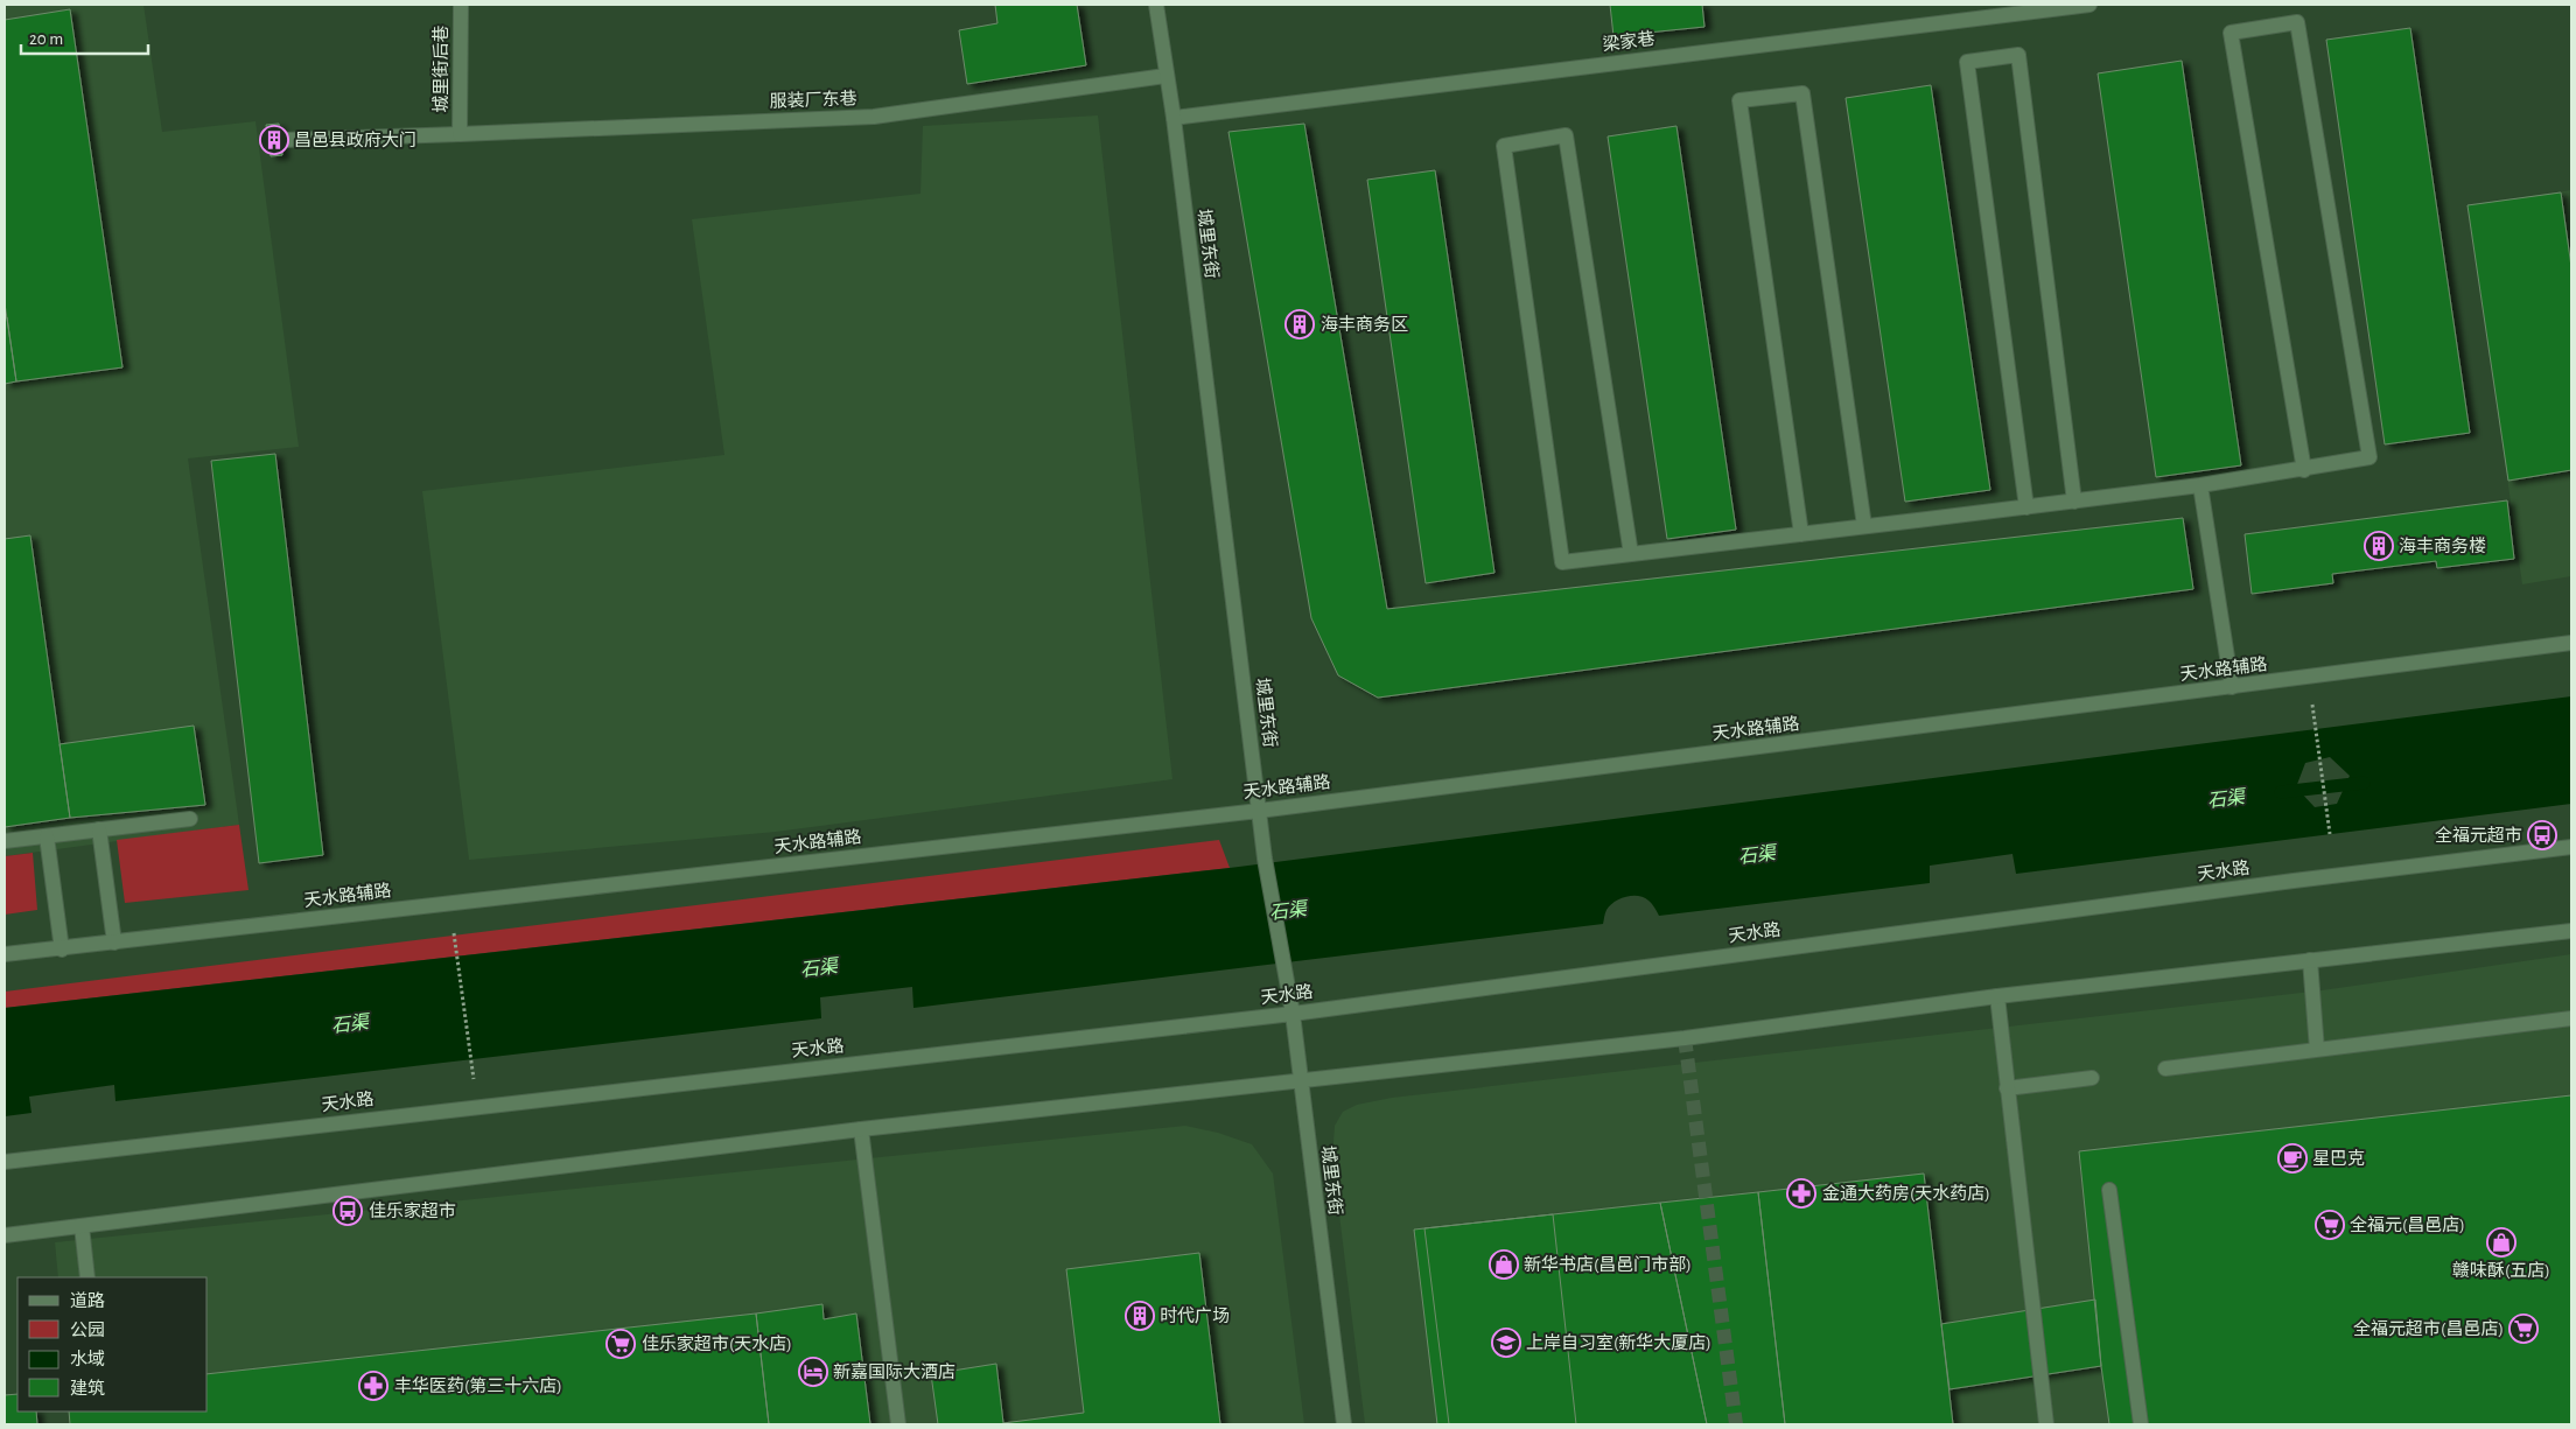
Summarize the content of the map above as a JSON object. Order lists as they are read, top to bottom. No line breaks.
{"streets":{"street":["梁家巷","城里街后巷","服装厂东巷","城里东街","天水路辅路","天水路"]},"crossings":[["梁家巷","城里东街"],["城里街后巷","服装厂东巷"],["服装厂东巷","城里东街"],["城里东街","天水路辅路"],["城里东街","天水路"]],"water":["石渠"],"places":{"building":["昌邑县政府大门","海丰商务区","海丰商务楼","时代广场"],"bus stop":["全福元超市","佳乐家超市"],"cafe":["星巴克"],"pharmacy":["金通大药房(天水药店)","丰华医药(第三十六店)"],"supermarket":["全福元(昌邑店)","全福元超市(昌邑店)","佳乐家超市(天水店)"],"shop":["赣味酥(五店)","新华书店(昌邑门市部)"],"school or university":["上岸自习室(新华大厦店)"],"hotel":["新嘉国际大酒店"]},"legend":["道路","公园","水域","建筑"],"scale_bar":"20 m"}
